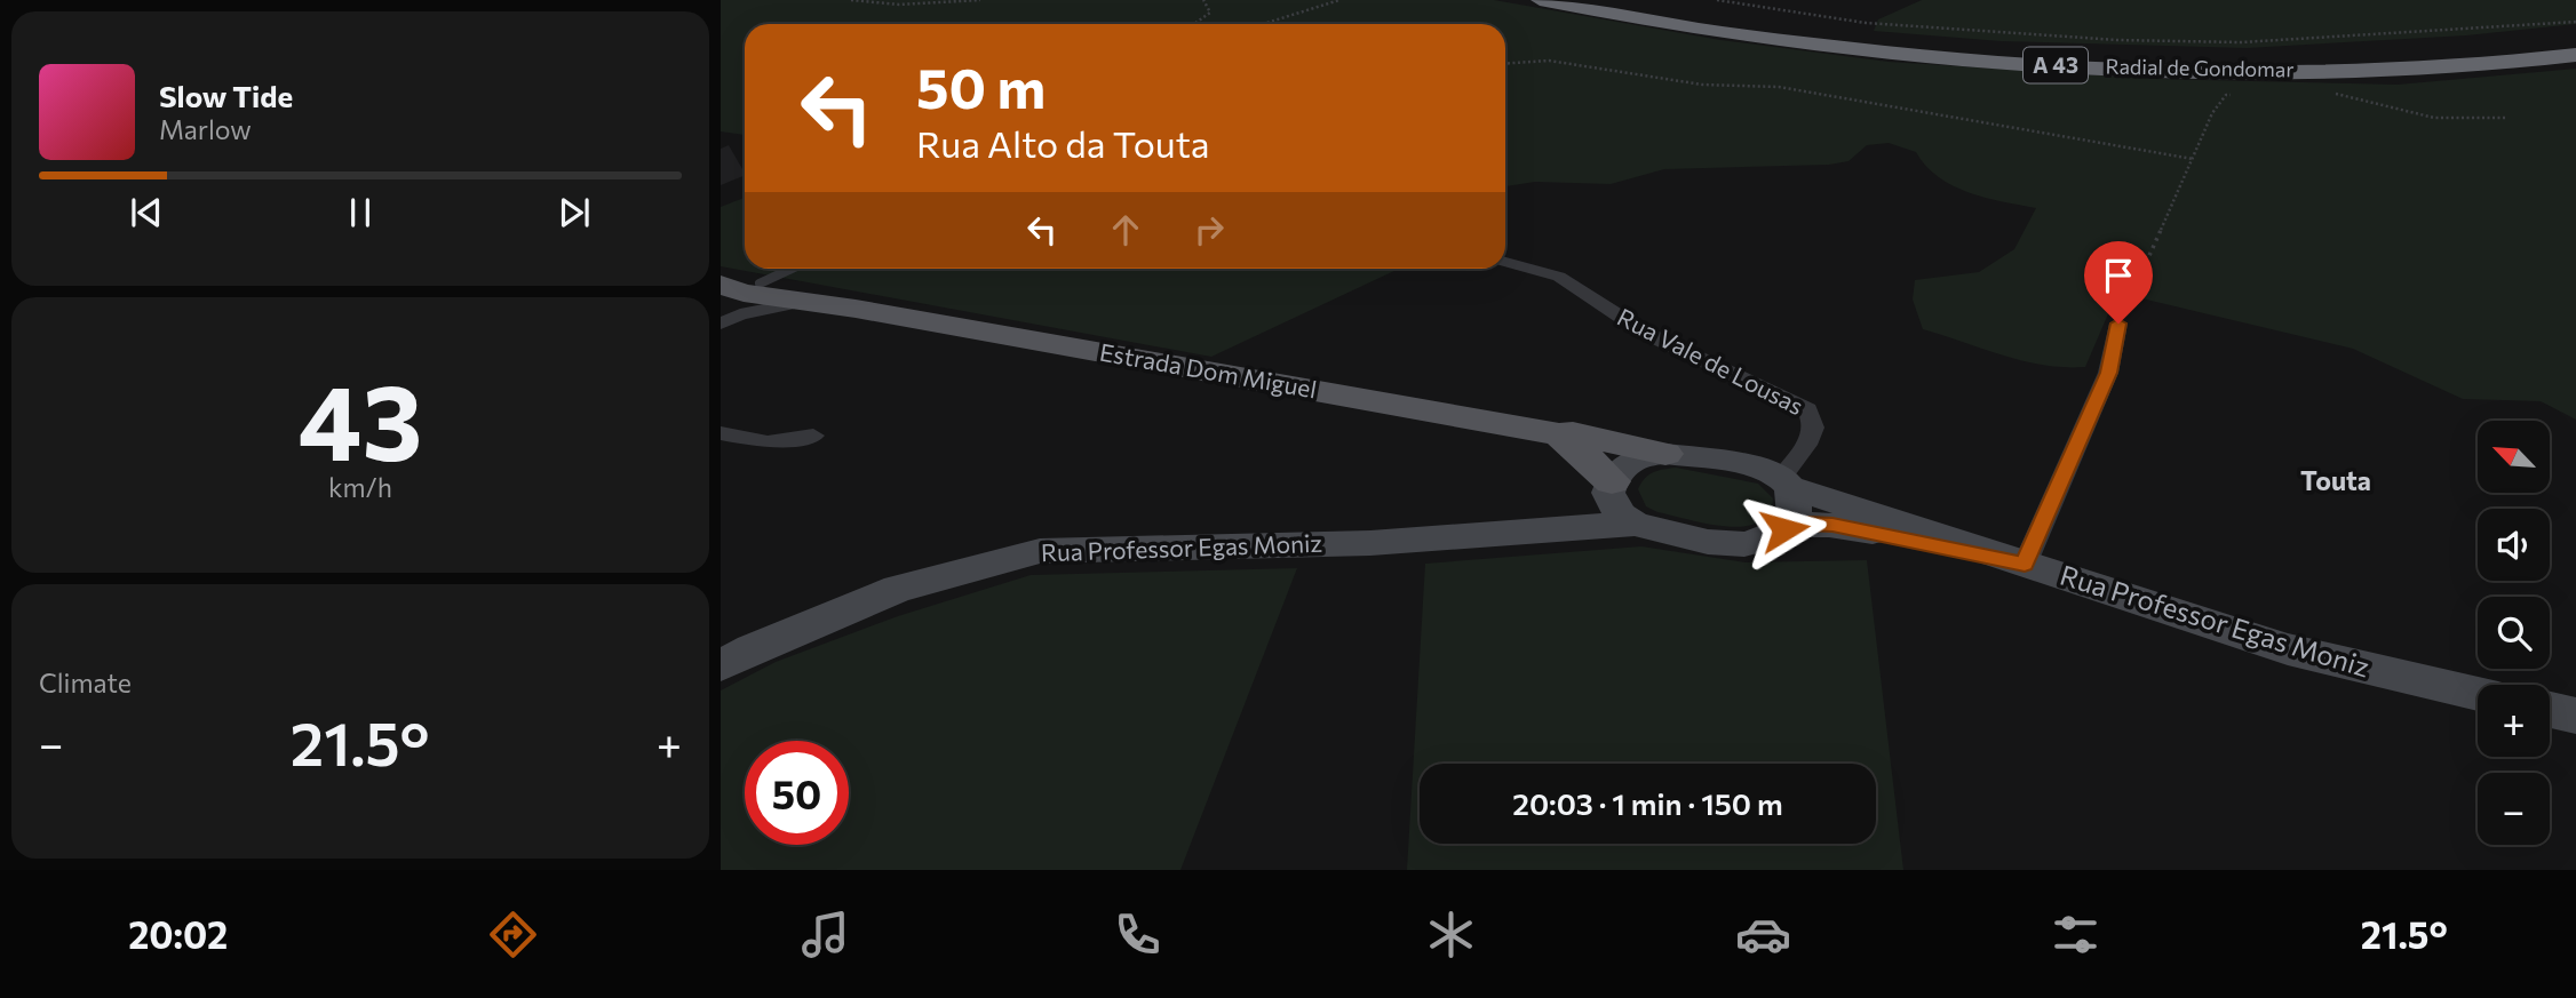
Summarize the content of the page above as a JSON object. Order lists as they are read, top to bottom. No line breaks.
{"streets":{"highway":["A 43","Radial de Gondomar"],"main road":["Estrada Dom Miguel","Rua Professor Egas Moniz"],"street":["Rua Vale de Lousas"]},"crossings":[["Rua Vale de Lousas","Rua Professor Egas Moniz"],["Estrada Dom Miguel","Rua Professor Egas Moniz"]],"districts":["Touta"],"north":"top left","page":{"turn":["50 m","Rua Alto da Touta"],"song":["Slow Tide","Marlow"],"tile":[["43","km/h"],"Climate"],"map_buttons":["+","−"],"heat":["−","21.5°","+"],"limit":"50","trip":"20:03 · 1 min · 150 m","tabs":["20:02","21.5°"]}}
